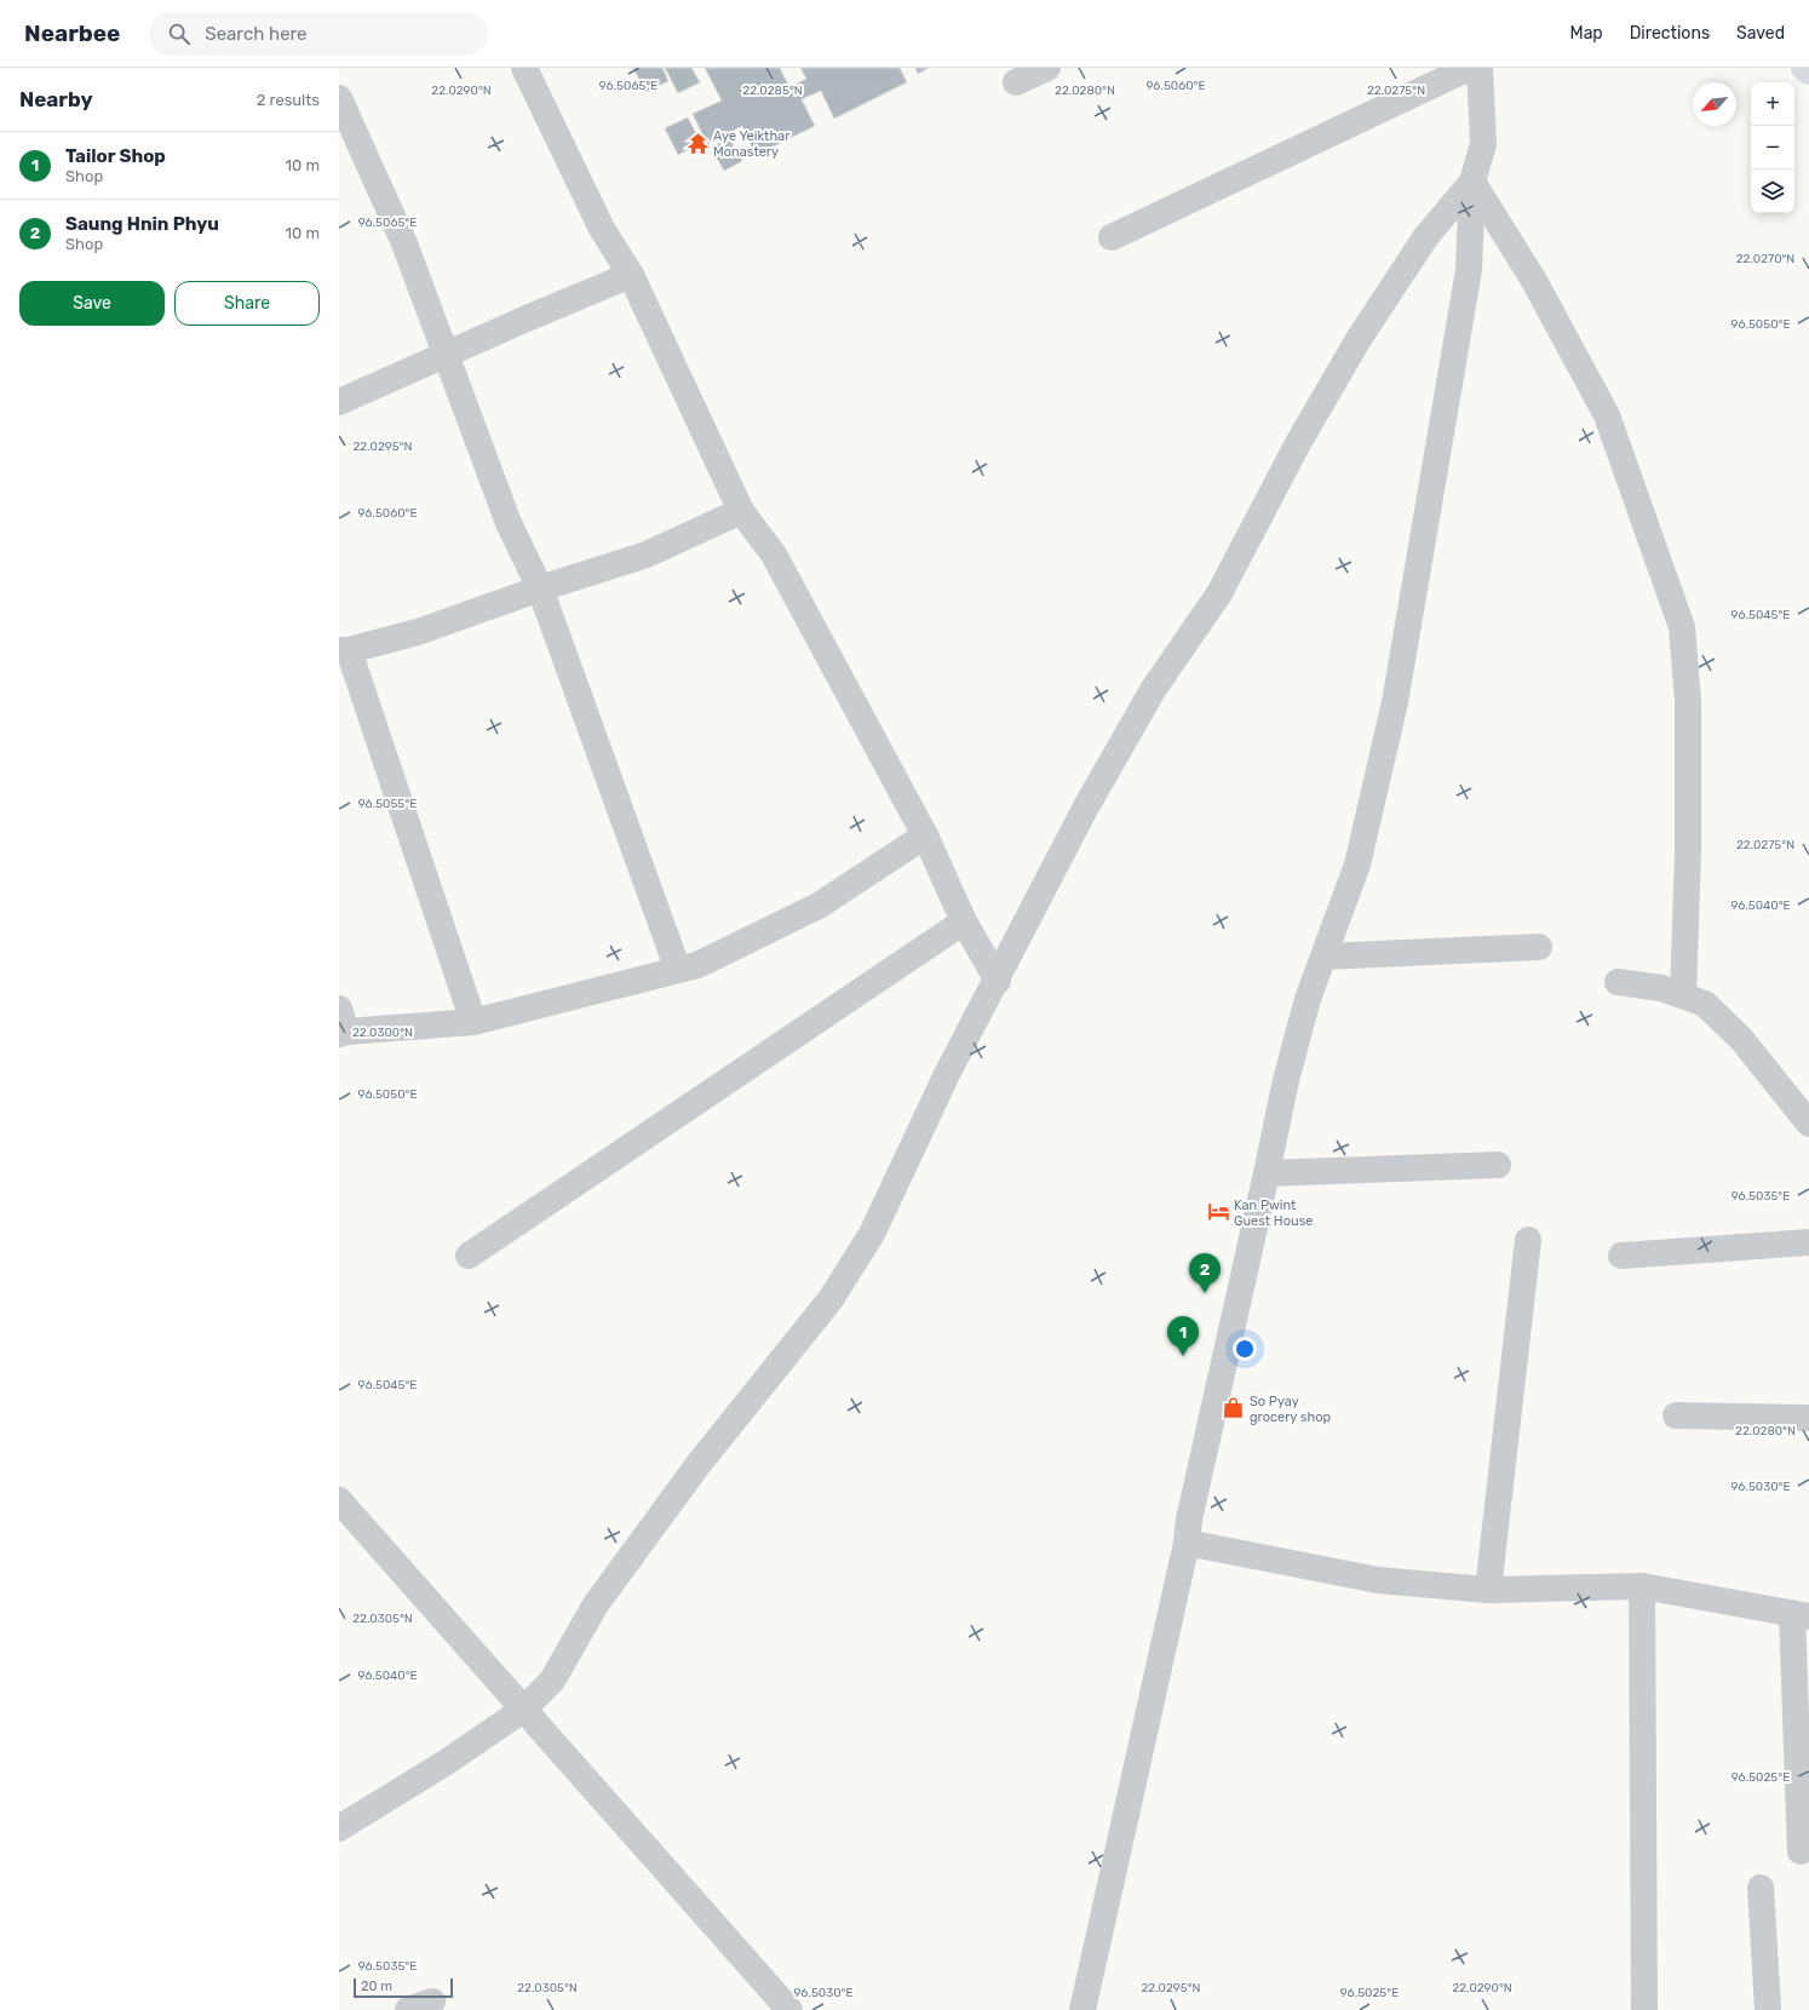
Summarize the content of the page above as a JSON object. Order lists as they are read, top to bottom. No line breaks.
{"places":{"temple":["Aye Yeikthar Monastery"],"hotel":["Kan Pwint Guest House"],"shop":["So Pyay grocery shop"]},"scale_bar":"20 m","north":"bottom left","page":{"header":"Nearbee","search":"Search here","nav":["Map","Directions","Saved"],"heading":["Nearby","2 results"],"map_buttons":["+","−"],"list":[{"mark":"1","name":"Tailor Shop","note":"Shop","value":"10 m"},{"mark":"2","name":"Saung Hnin Phyu","note":"Shop","value":"10 m"}],"buttons":["Save","Share"],"pins":["2","1"],"scale":"20 m"},"coordinates":["96.5065°E","96.5060°E","22.0290°N","22.0285°N","22.0280°N","22.0275°N","22.0270°N","96.5050°E","22.0295°N","96.5045°E","96.5055°E","96.5040°E","22.0300°N","96.5035°E","96.5030°E","22.0305°N","96.5025°E"]}
